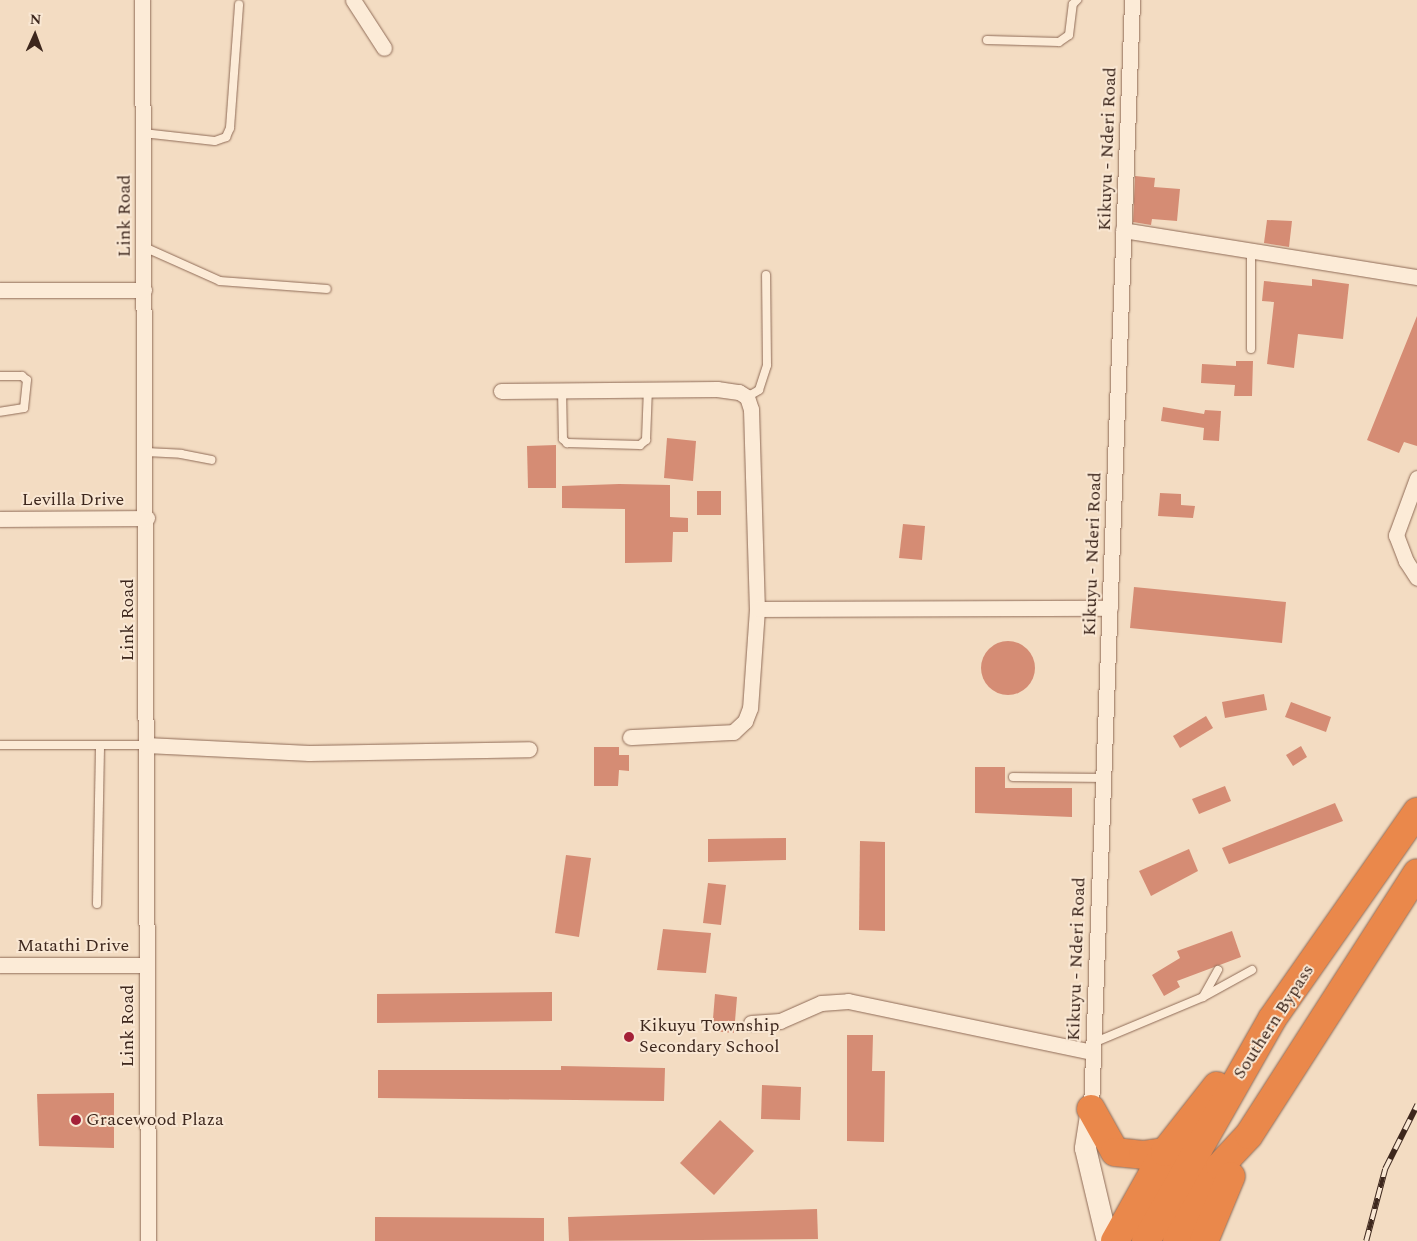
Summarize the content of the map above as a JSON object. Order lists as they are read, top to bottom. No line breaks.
{"streets":{"highway":["Southern Bypass"],"street":["Kikuyu - Nderi Road","Link Road","Levilla Drive","Matathi Drive"]},"crossings":[["Link Road","Levilla Drive"],["Link Road","Matathi Drive"]],"places":["Kikuyu Township Secondary School","Gracewood Plaza"],"north":"top"}
